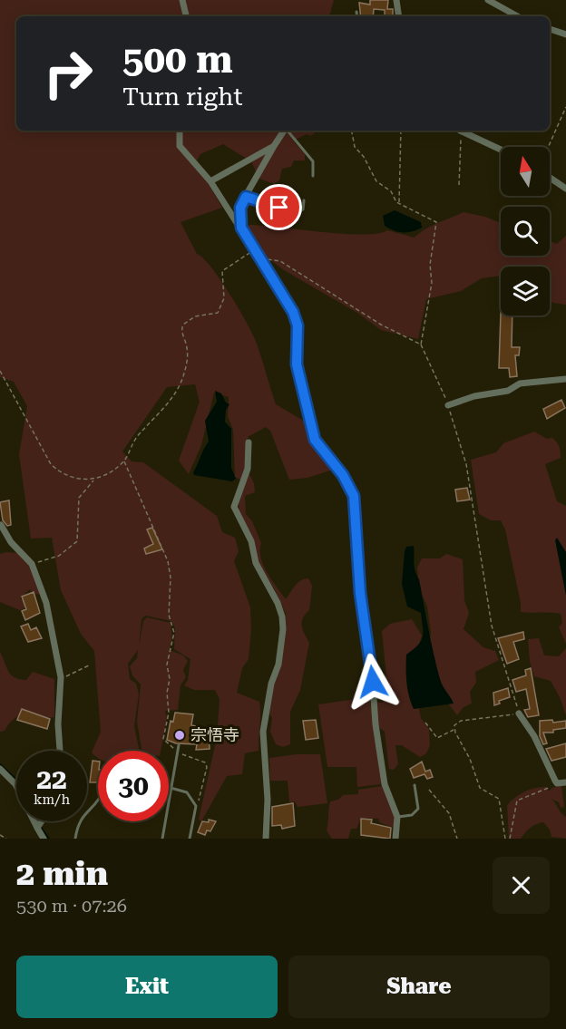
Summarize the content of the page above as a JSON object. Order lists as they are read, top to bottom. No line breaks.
{"places":["宗悟寺"],"north":"top","page":{"turn":["500 m","Turn right"],"speed":"22 km/h","limit":"30","heading":["2 min","530 m · 07:26"],"buttons":["Exit","Share"]}}
